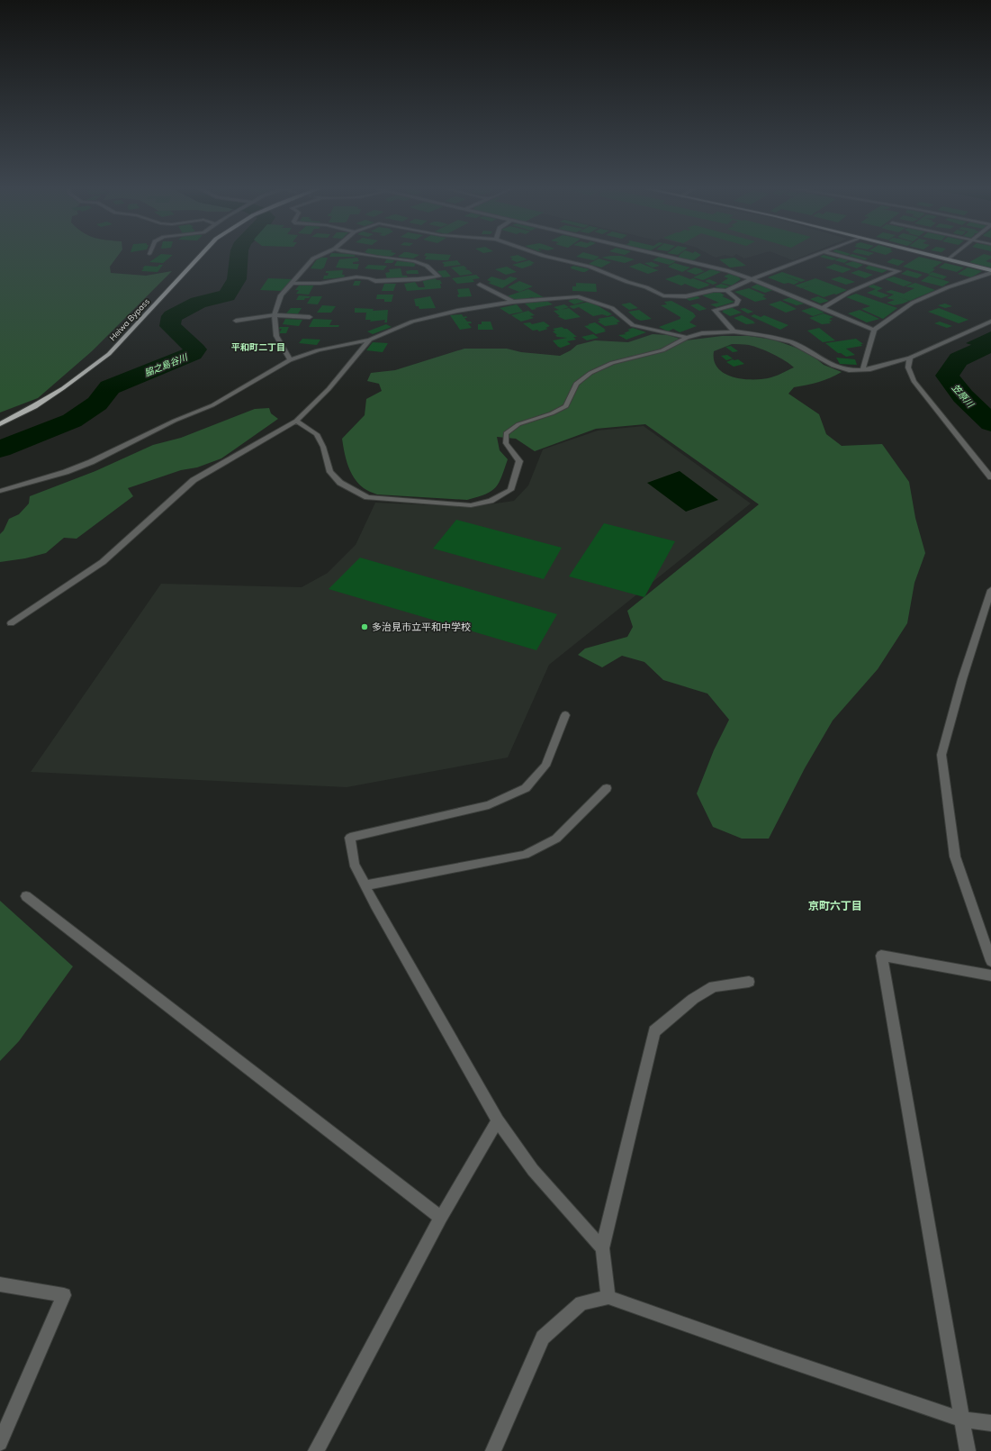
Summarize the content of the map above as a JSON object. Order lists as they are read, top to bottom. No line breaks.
{"streets":{"highway":["Heiwa Bypass"]},"districts":["平和町二丁目","京町六丁目"],"water":["脇之島谷川","笠原川"],"places":["多治見市立平和中学校"]}
